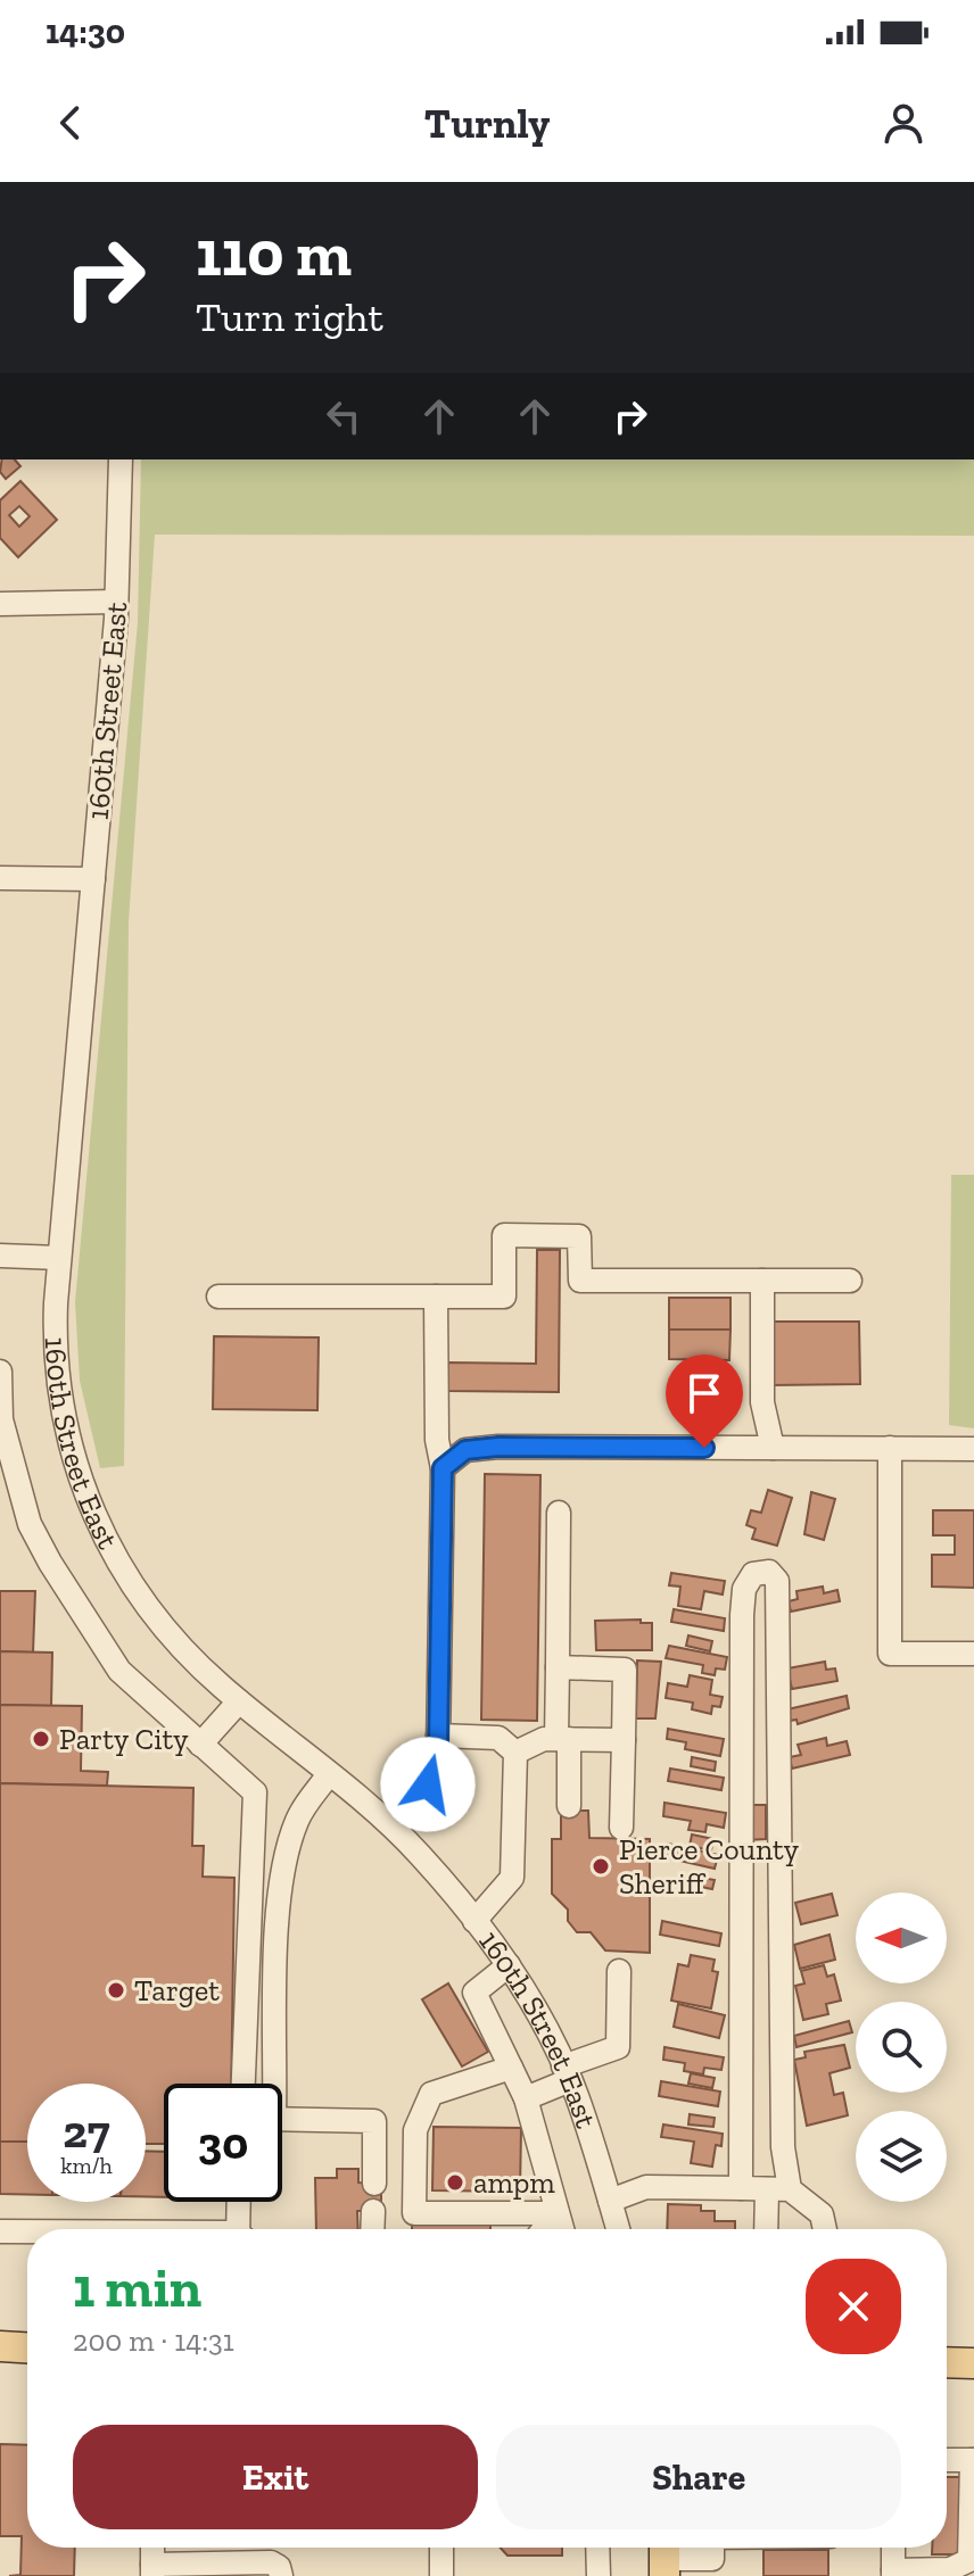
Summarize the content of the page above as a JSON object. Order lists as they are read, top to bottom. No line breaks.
{"streets":{"street":["160th Street East"]},"places":["Party City","Pierce County Sheriff","Target","ampm"],"north":"left","page":{"status":"14:30","header":"Turnly","turn":["110 m","Turn right"],"speed":"27 km/h","limit":"30","heading":["1 min","200 m · 14:31"],"buttons":["Exit","Share"]}}
